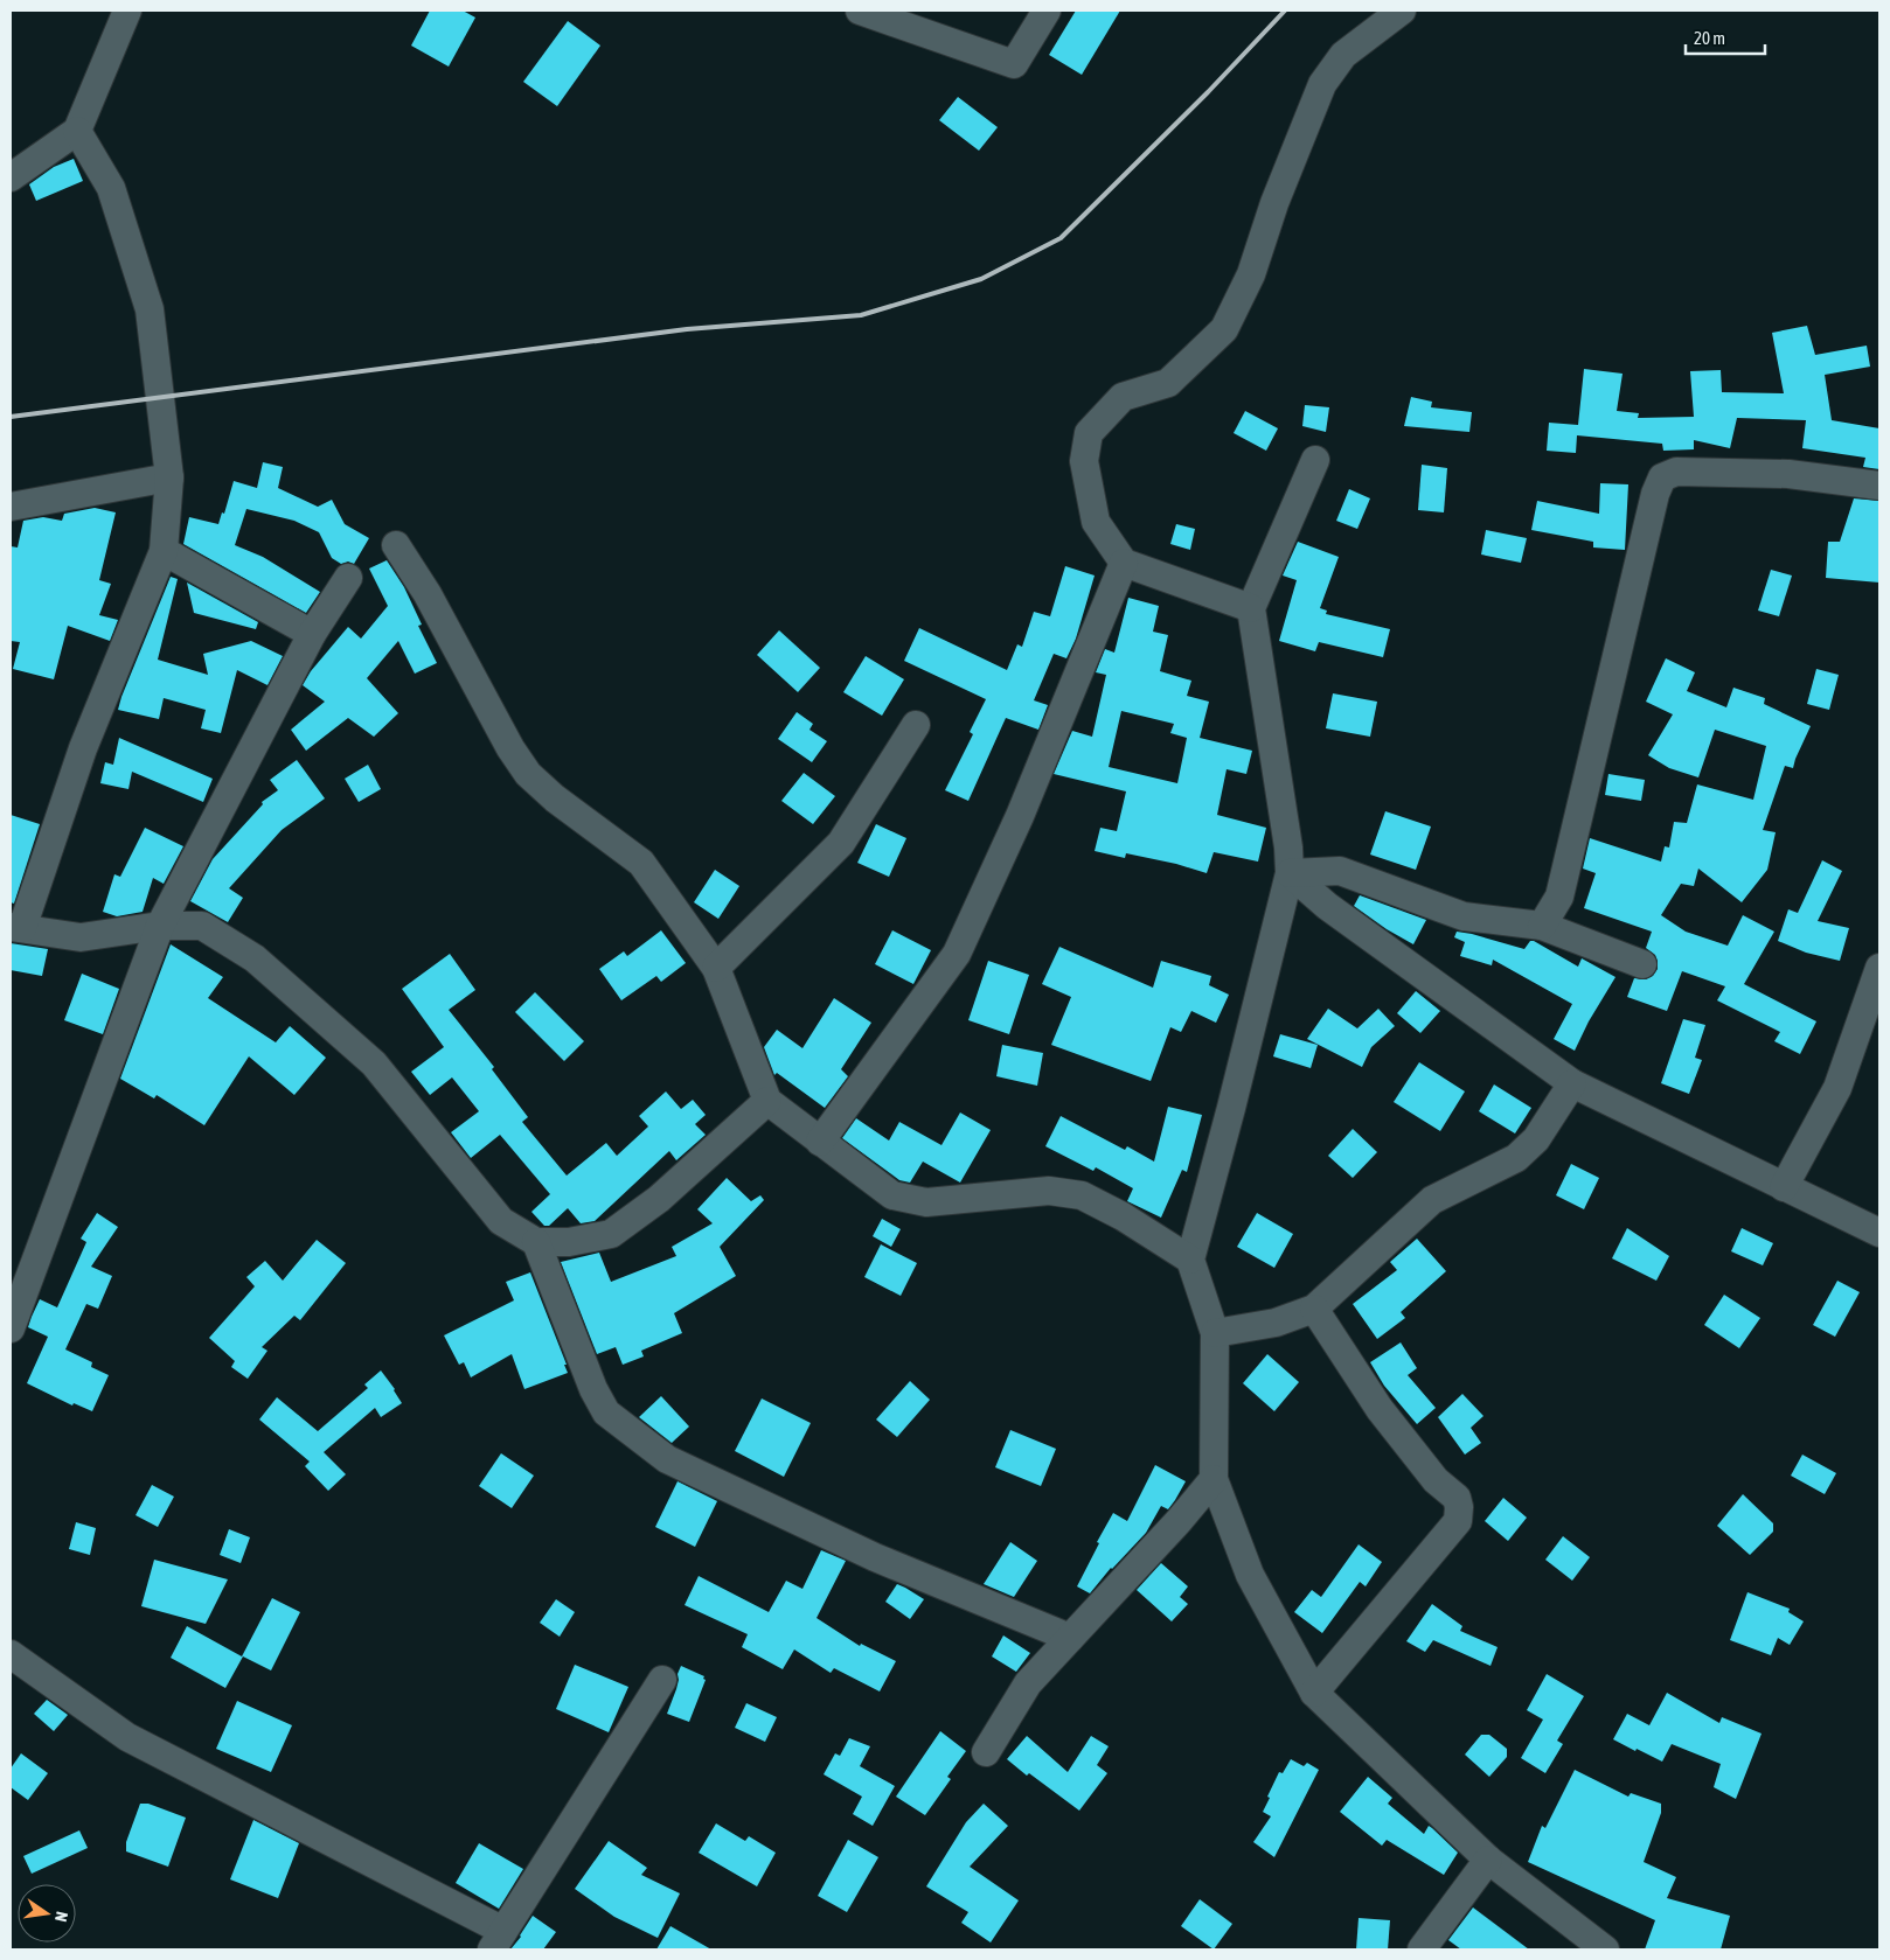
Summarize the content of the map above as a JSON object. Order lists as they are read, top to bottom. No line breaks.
{"scale_bar":"20 m","north":"right"}
